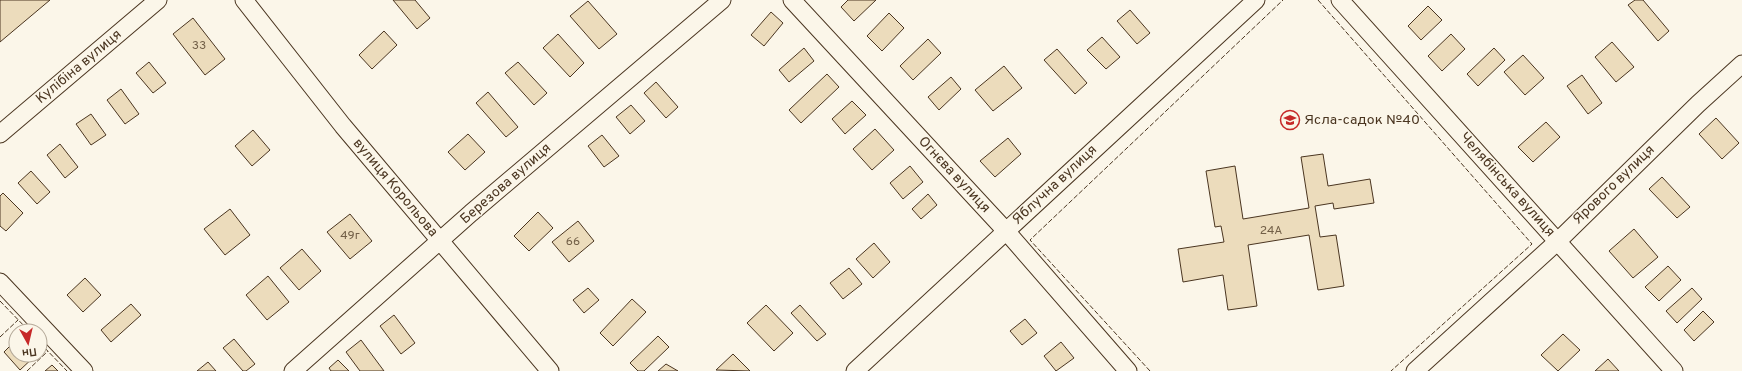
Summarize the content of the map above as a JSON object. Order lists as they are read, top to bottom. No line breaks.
{"streets":{"street":["Кулібіна вулиця","Огнєва вулиця","Березова вулиця","Яблучна вулиця","Челябінська вулиця","Ярового вулиця","вулиця Корольова"]},"crossings":[["Огнєва вулиця","Яблучна вулиця"],["Березова вулиця","вулиця Корольова"],["Челябінська вулиця","Ярового вулиця"]],"places":{"school or university":["Ясла-садок №40"]},"house_numbers":["33","24А","49г","66"],"north":"bottom"}
